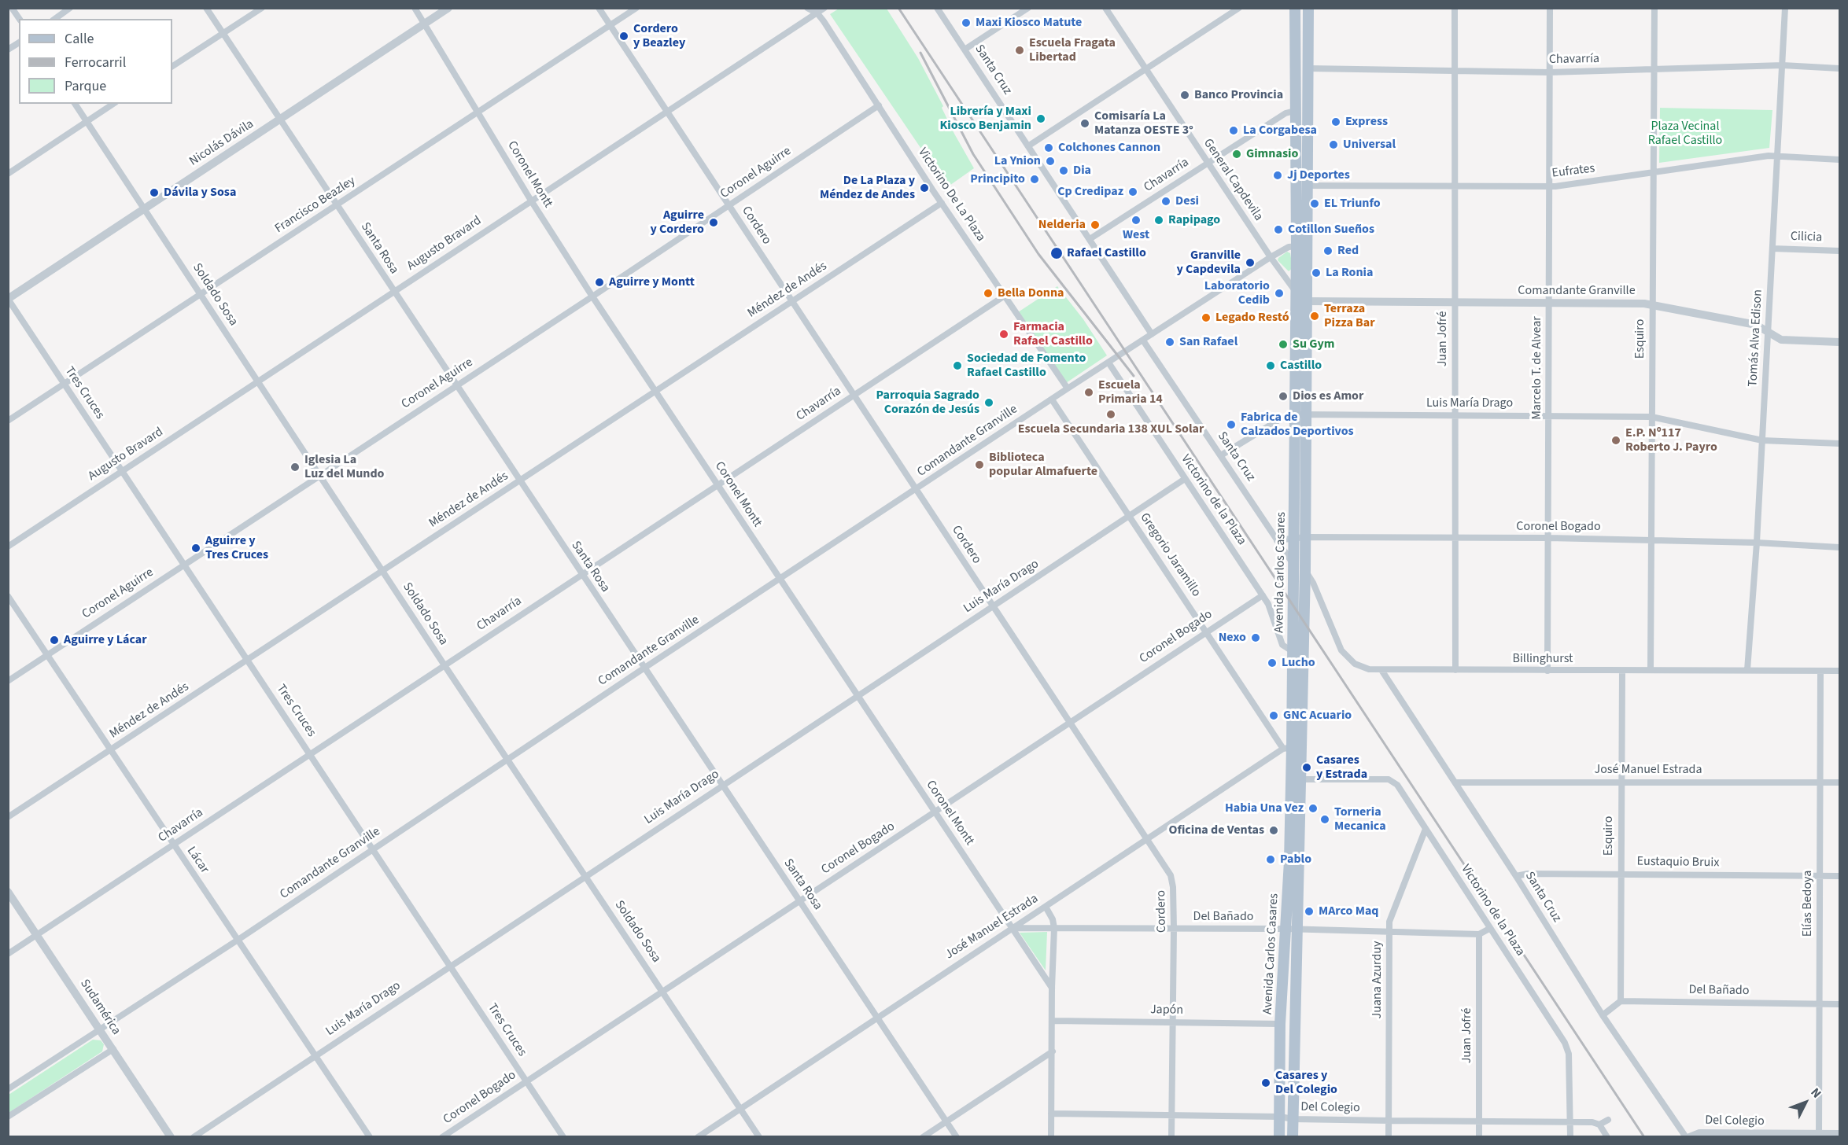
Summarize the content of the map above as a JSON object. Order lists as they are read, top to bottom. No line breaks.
{"streets":{"main road":["Avenida Carlos Casares"],"street":["Chavarría","Santa Cruz","Nicolás Dávila","Eufrates","Coronel Aguirre","Coronel Montt","General Capdevila","Victorino De La Plaza","Francisco Beazley","Cordero","Cilicia","Augusto Bravard","Santa Rosa","Méndez de Andés","Comandante Granville","Soldado Sosa","Tomás Alva Edison","Juan Jofré","Esquiro","Marcelo T. de Alvear","Tres Cruces","Luis María Drago","Victorino de la Plaza","Coronel Bogado","Gregorio Jaramillo","Billinghurst","José Manuel Estrada","Lácar","Eustaquio Bruix","Elías Bedoya","Del Bañado","Juana Azurduy","Sudamérica","Japón","Del Colegio"]},"crossings":[["Chavarría","Santa Cruz"],["Chavarría","Coronel Montt"],["Chavarría","General Capdevila"],["Chavarría","Victorino De La Plaza"],["Chavarría","Cordero"],["Chavarría","Santa Rosa"],["Chavarría","Soldado Sosa"],["Chavarría","Tomás Alva Edison"],["Chavarría","Juan Jofré"],["Chavarría","Esquiro"],["Chavarría","Marcelo T. de Alvear"],["Chavarría","Tres Cruces"],["Chavarría","Avenida Carlos Casares"],["Chavarría","Lácar"],["Chavarría","Sudamérica"],["Santa Cruz","Comandante Granville"],["Santa Cruz","Luis María Drago"],["Santa Cruz","Coronel Bogado"],["Santa Cruz","Avenida Carlos Casares"],["Santa Cruz","Billinghurst"],["Santa Cruz","José Manuel Estrada"],["Santa Cruz","Eustaquio Bruix"],["Santa Cruz","Del Colegio"],["Nicolás Dávila","Coronel Montt"],["Nicolás Dávila","Santa Rosa"],["Nicolás Dávila","Soldado Sosa"],["Nicolás Dávila","Tres Cruces"],["Eufrates","Tomás Alva Edison"],["Eufrates","Juan Jofré"],["Eufrates","Esquiro"],["Eufrates","Marcelo T. de Alvear"],["Eufrates","Avenida Carlos Casares"],["Coronel Aguirre","Coronel Montt"],["Coronel Aguirre","Victorino De La Plaza"],["Coronel Aguirre","Cordero"],["Coronel Aguirre","Santa Rosa"],["Coronel Aguirre","Soldado Sosa"],["Coronel Aguirre","Tres Cruces"],["Coronel Aguirre","Lácar"],["Coronel Montt","Francisco Beazley"],["Coronel Montt","Augusto Bravard"],["Coronel Montt","Méndez de Andés"],["Coronel Montt","Comandante Granville"],["Coronel Montt","Luis María Drago"],["Coronel Montt","Coronel Bogado"],["Coronel Montt","José Manuel Estrada"],["Coronel Montt","Del Bañado"],["General Capdevila","Comandante Granville"],["General Capdevila","Avenida Carlos Casares"],["Victorino De La Plaza","Augusto Bravard"],["Victorino De La Plaza","Méndez de Andés"],["Victorino De La Plaza","Comandante Granville"],["Francisco Beazley","Cordero"],["Francisco Beazley","Santa Rosa"],["Francisco Beazley","Soldado Sosa"],["Francisco Beazley","Tres Cruces"],["Cordero","Augusto Bravard"],["Cordero","Méndez de Andés"],["Cordero","Comandante Granville"],["Cordero","Luis María Drago"],["Cordero","Coronel Bogado"],["Cordero","José Manuel Estrada"],["Cordero","Del Bañado"],["Cordero","Japón"],["Cordero","Del Colegio"],["Cilicia","Tomás Alva Edison"],["Augusto Bravard","Santa Rosa"],["Augusto Bravard","Soldado Sosa"],["Augusto Bravard","Tres Cruces"],["Santa Rosa","Méndez de Andés"],["Santa Rosa","Comandante Granville"],["Santa Rosa","Luis María Drago"],["Santa Rosa","Coronel Bogado"],["Santa Rosa","José Manuel Estrada"],["Méndez de Andés","Soldado Sosa"],["Méndez de Andés","Tres Cruces"],["Méndez de Andés","Lácar"],["Comandante Granville","Soldado Sosa"],["Comandante Granville","Tomás Alva Edison"],["Comandante Granville","Juan Jofré"],["Comandante Granville","Esquiro"],["Comandante Granville","Marcelo T. de Alvear"],["Comandante Granville","Tres Cruces"],["Comandante Granville","Victorino de la Plaza"],["Comandante Granville","Gregorio Jaramillo"],["Comandante Granville","Avenida Carlos Casares"],["Comandante Granville","Lácar"],["Comandante Granville","Sudamérica"],["Soldado Sosa","Luis María Drago"],["Soldado Sosa","Coronel Bogado"],["Soldado Sosa","José Manuel Estrada"],["Tomás Alva Edison","Luis María Drago"],["Tomás Alva Edison","Coronel Bogado"],["Tomás Alva Edison","Billinghurst"],["Juan Jofré","Luis María Drago"],["Juan Jofré","Coronel Bogado"],["Juan Jofré","Billinghurst"],["Juan Jofré","Del Bañado"],["Juan Jofré","Del Colegio"],["Esquiro","Luis María Drago"],["Esquiro","Coronel Bogado"],["Esquiro","Billinghurst"],["Esquiro","José Manuel Estrada"],["Esquiro","Eustaquio Bruix"],["Esquiro","Del Bañado"],["Marcelo T. de Alvear","Luis María Drago"],["Marcelo T. de Alvear","Coronel Bogado"],["Marcelo T. de Alvear","Billinghurst"],["Tres Cruces","Luis María Drago"],["Tres Cruces","Coronel Bogado"],["Luis María Drago","Victorino de la Plaza"],["Luis María Drago","Gregorio Jaramillo"],["Luis María Drago","Avenida Carlos Casares"],["Luis María Drago","Lácar"],["Victorino de la Plaza","Coronel Bogado"],["Victorino de la Plaza","Avenida Carlos Casares"],["Victorino de la Plaza","Juana Azurduy"],["Victorino de la Plaza","Del Colegio"],["Coronel Bogado","Gregorio Jaramillo"],["Coronel Bogado","Avenida Carlos Casares"],["Gregorio Jaramillo","Avenida Carlos Casares"],["Gregorio Jaramillo","José Manuel Estrada"],["Avenida Carlos Casares","Billinghurst"],["Avenida Carlos Casares","José Manuel Estrada"],["Avenida Carlos Casares","Del Bañado"],["Avenida Carlos Casares","Japón"],["Avenida Carlos Casares","Del Colegio"],["Billinghurst","Elías Bedoya"],["José Manuel Estrada","Elías Bedoya"],["José Manuel Estrada","Del Bañado"],["Eustaquio Bruix","Elías Bedoya"],["Elías Bedoya","Del Bañado"],["Elías Bedoya","Del Colegio"],["Del Bañado","Juana Azurduy"],["Juana Azurduy","Del Colegio"]],"parks":["Plaza Vecinal Rafael Castillo"],"places":["Maxi Kiosco Matute","Cordero y Beazley","Escuela Fragata Libertad","Banco Provincia","Librería y Maxi Kiosco Benjamin","Express","Comisaría La Matanza OESTE 3°","La Corgabesa","Universal","Colchones Cannon","Gimnasio","La Ynion","Dia","Jj Deportes","Principito","De La Plaza y Méndez de Andes","Cp Credipaz","Dávila y Sosa","Desi","EL Triunfo","West","Rapipago","Aguirre y Cordero","Nelderia","Cotillon Sueños","Red","Rafael Castillo","Granville y Capdevila","La Ronia","Aguirre y Montt","Bella Donna","Laboratorio Cedib","Terraza Pizza Bar","Legado Restó","Farmacia Rafael Castillo","San Rafael","Su Gym","Sociedad de Fomento Rafael Castillo","Castillo","Escuela Primaria 14","Dios es Amor","Parroquia Sagrado Corazón de Jesús","Escuela Secundaria 138 XUL Solar","Fabrica de Calzados Deportivos","E.P. Nº117 Roberto J. Payro","Biblioteca popular Almafuerte","Iglesia La Luz del Mundo","Aguirre y Tres Cruces","Nexo","Aguirre y Lácar","Lucho","GNC Acuario","Casares y Estrada","Habia Una Vez","Torneria Mecanica","Oficina de Ventas","Pablo","MArco Maq","Casares y Del Colegio"],"legend":["Calle","Ferrocarril","Parque"],"north":"top right"}
